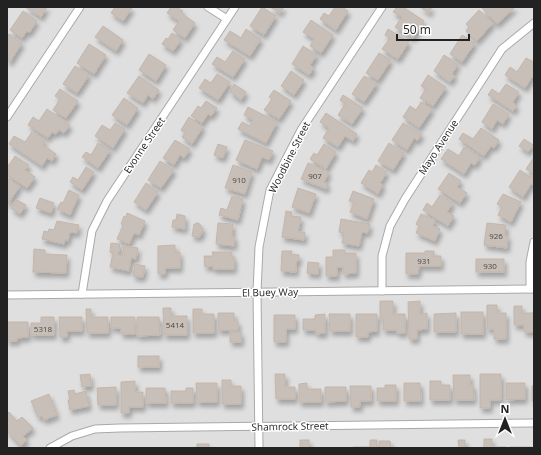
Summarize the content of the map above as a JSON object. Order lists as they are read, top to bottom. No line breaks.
{"streets":{"street":["Evonne Street","Mayo Avenue","Woodbine Street","El Buey Way","Shamrock Street"]},"crossings":[["Evonne Street","El Buey Way"],["Mayo Avenue","El Buey Way"],["Woodbine Street","El Buey Way"],["Woodbine Street","Shamrock Street"]],"house_numbers":["907","910","926","931","930","5414","5318"],"scale_bar":"50 m","north":"top"}
